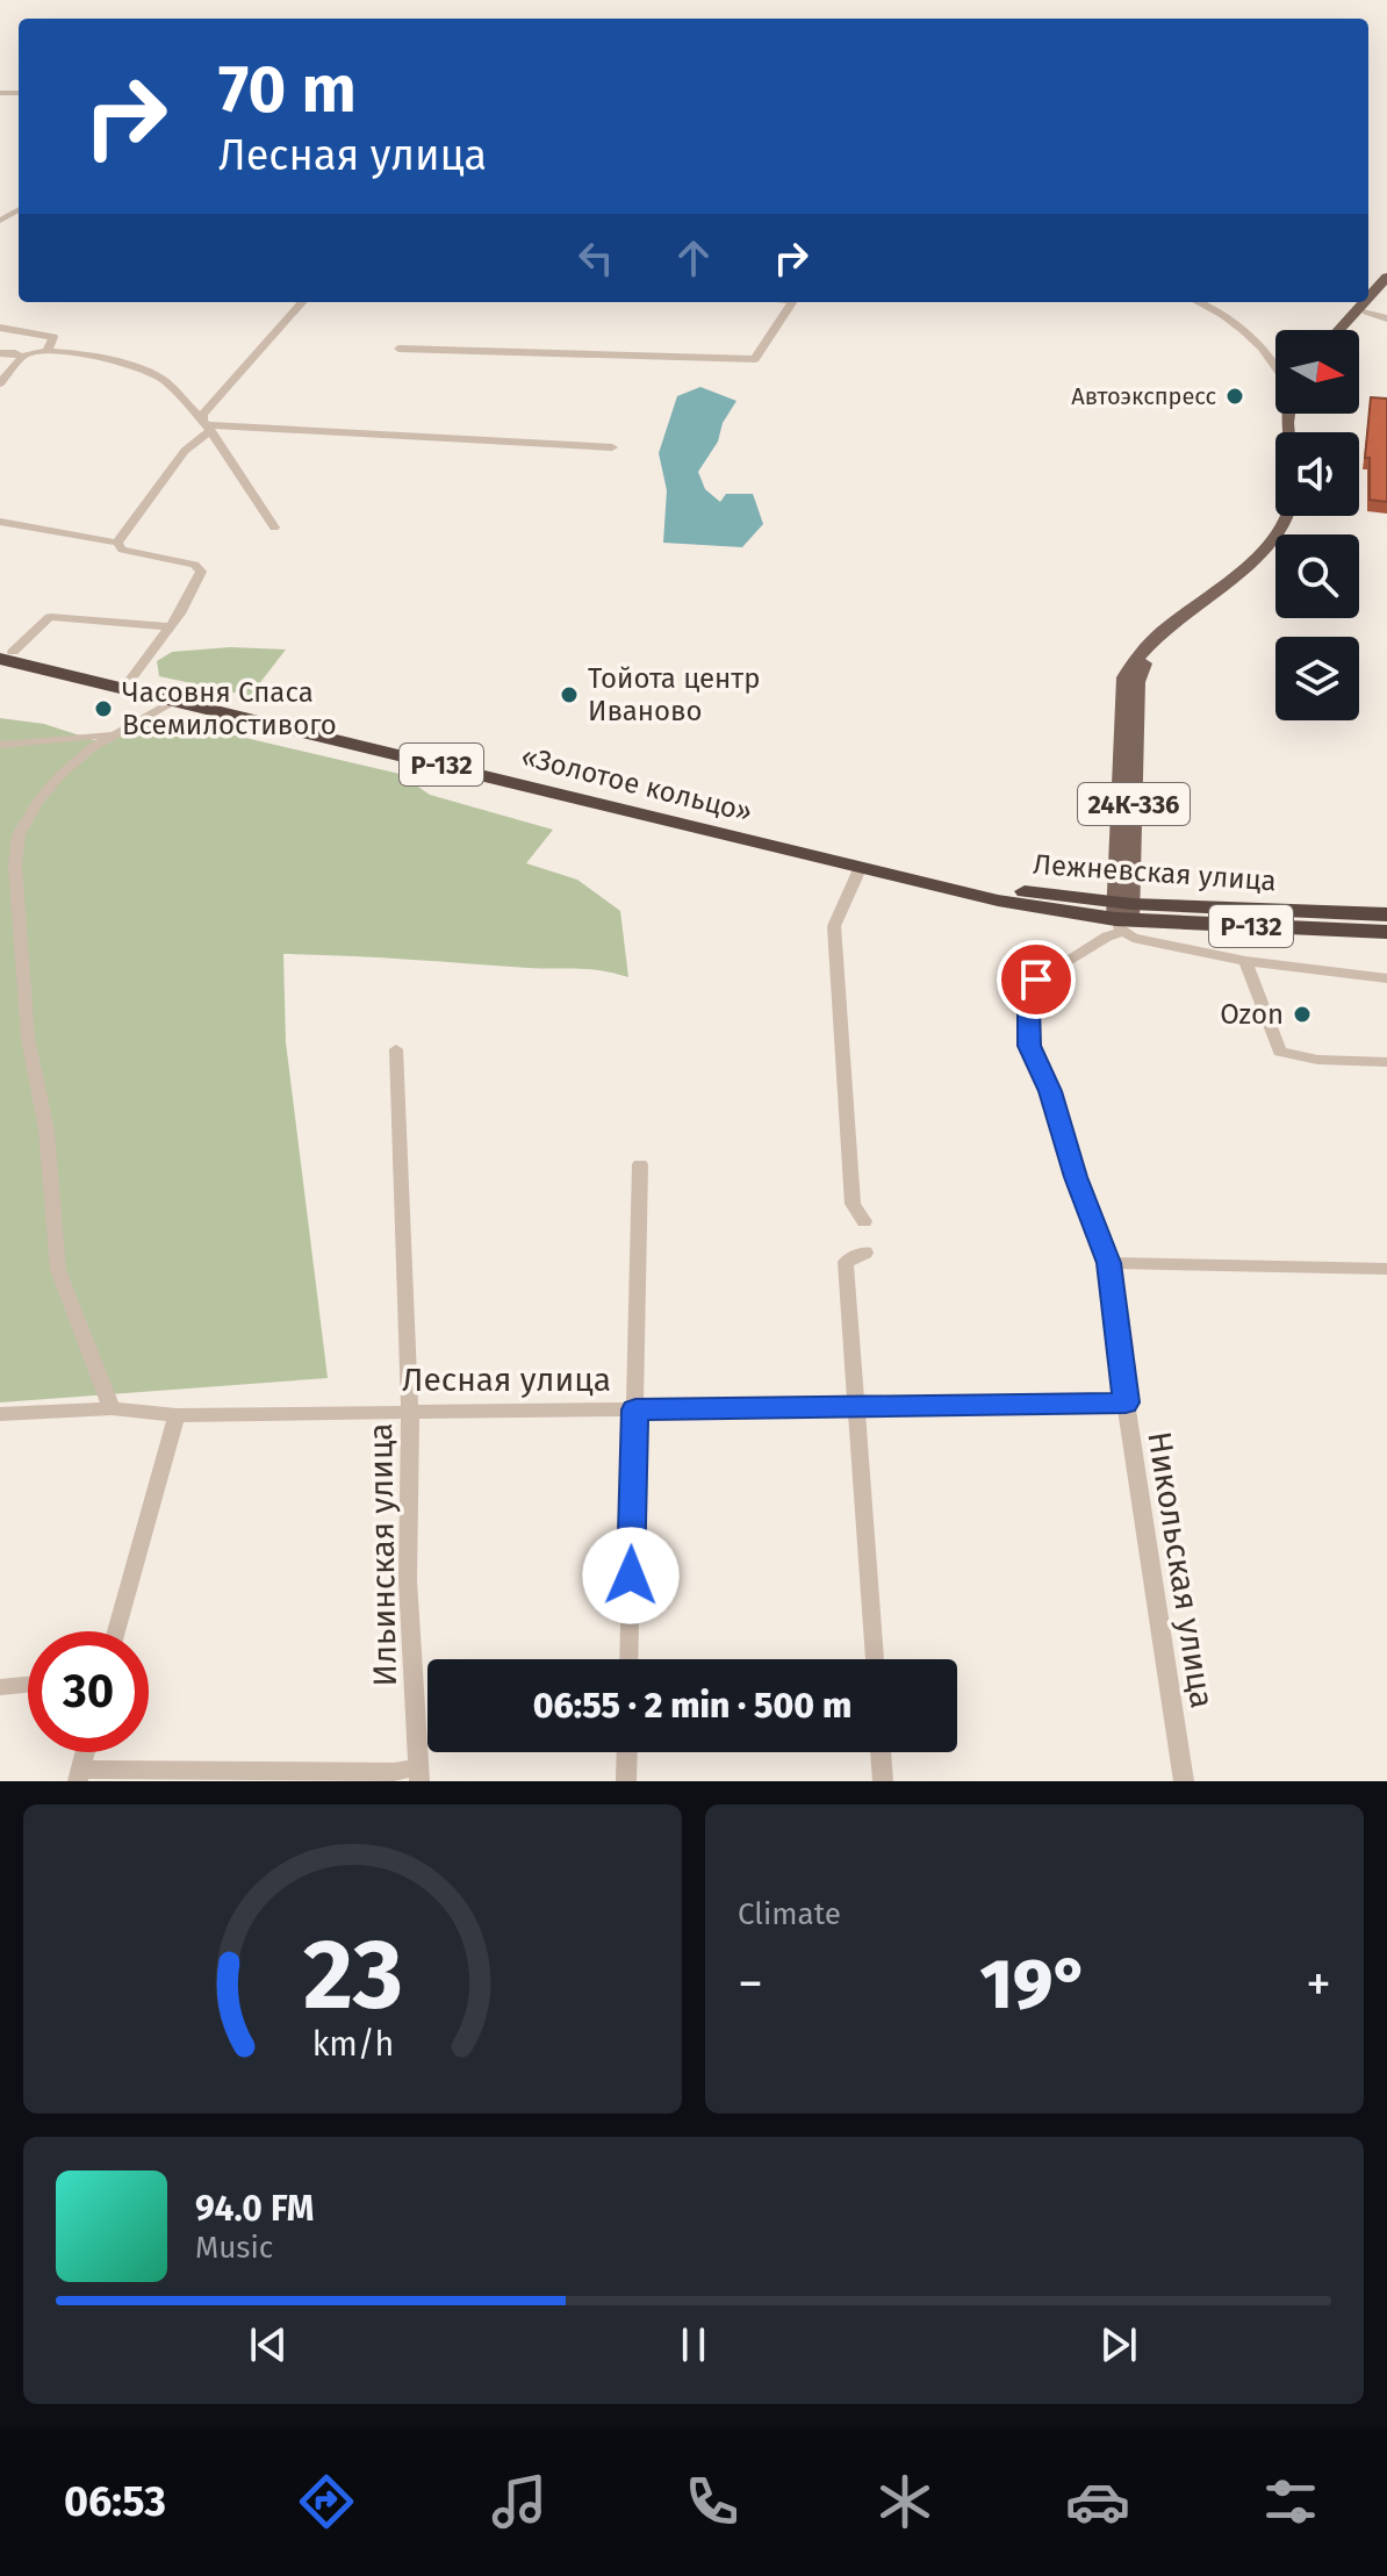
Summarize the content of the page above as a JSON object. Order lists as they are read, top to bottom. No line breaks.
{"streets":{"highway":["Р-132","«Золотое кольцо»","Лежневская улица"],"main road":["24К-336"],"street":["Лесная улица","Ильинская улица","Никольская улица"]},"crossings":[["«Золотое кольцо»","Лежневская улица"],["24К-336","Лежневская улица"],["24К-336","Никольская улица"],["Лежневская улица","Никольская улица"],["Лесная улица","Ильинская улица"],["Лесная улица","Никольская улица"]],"places":["Автоэкспресс","Тойота центр Иваново","Часовня Спаса Всемилостивого","Ozon"],"north":"right","page":{"turn":["70 m","Лесная улица"],"limit":"30","trip":"06:55 · 2 min · 500 m","tile":"Climate","heat":["−","19°","+"],"song":["94.0 FM","Music"],"tabs":"06:53","gauge":["23","km/h"]}}
